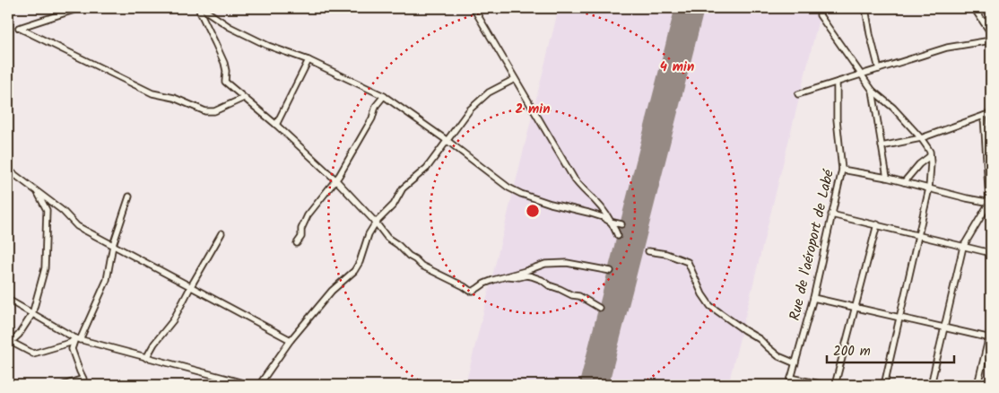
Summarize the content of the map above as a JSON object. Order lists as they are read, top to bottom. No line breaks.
{"streets":{"street":["Rue de l'aéroport de Labé"]},"scale_bar":"200 m","rings":["4 min","2 min"]}
